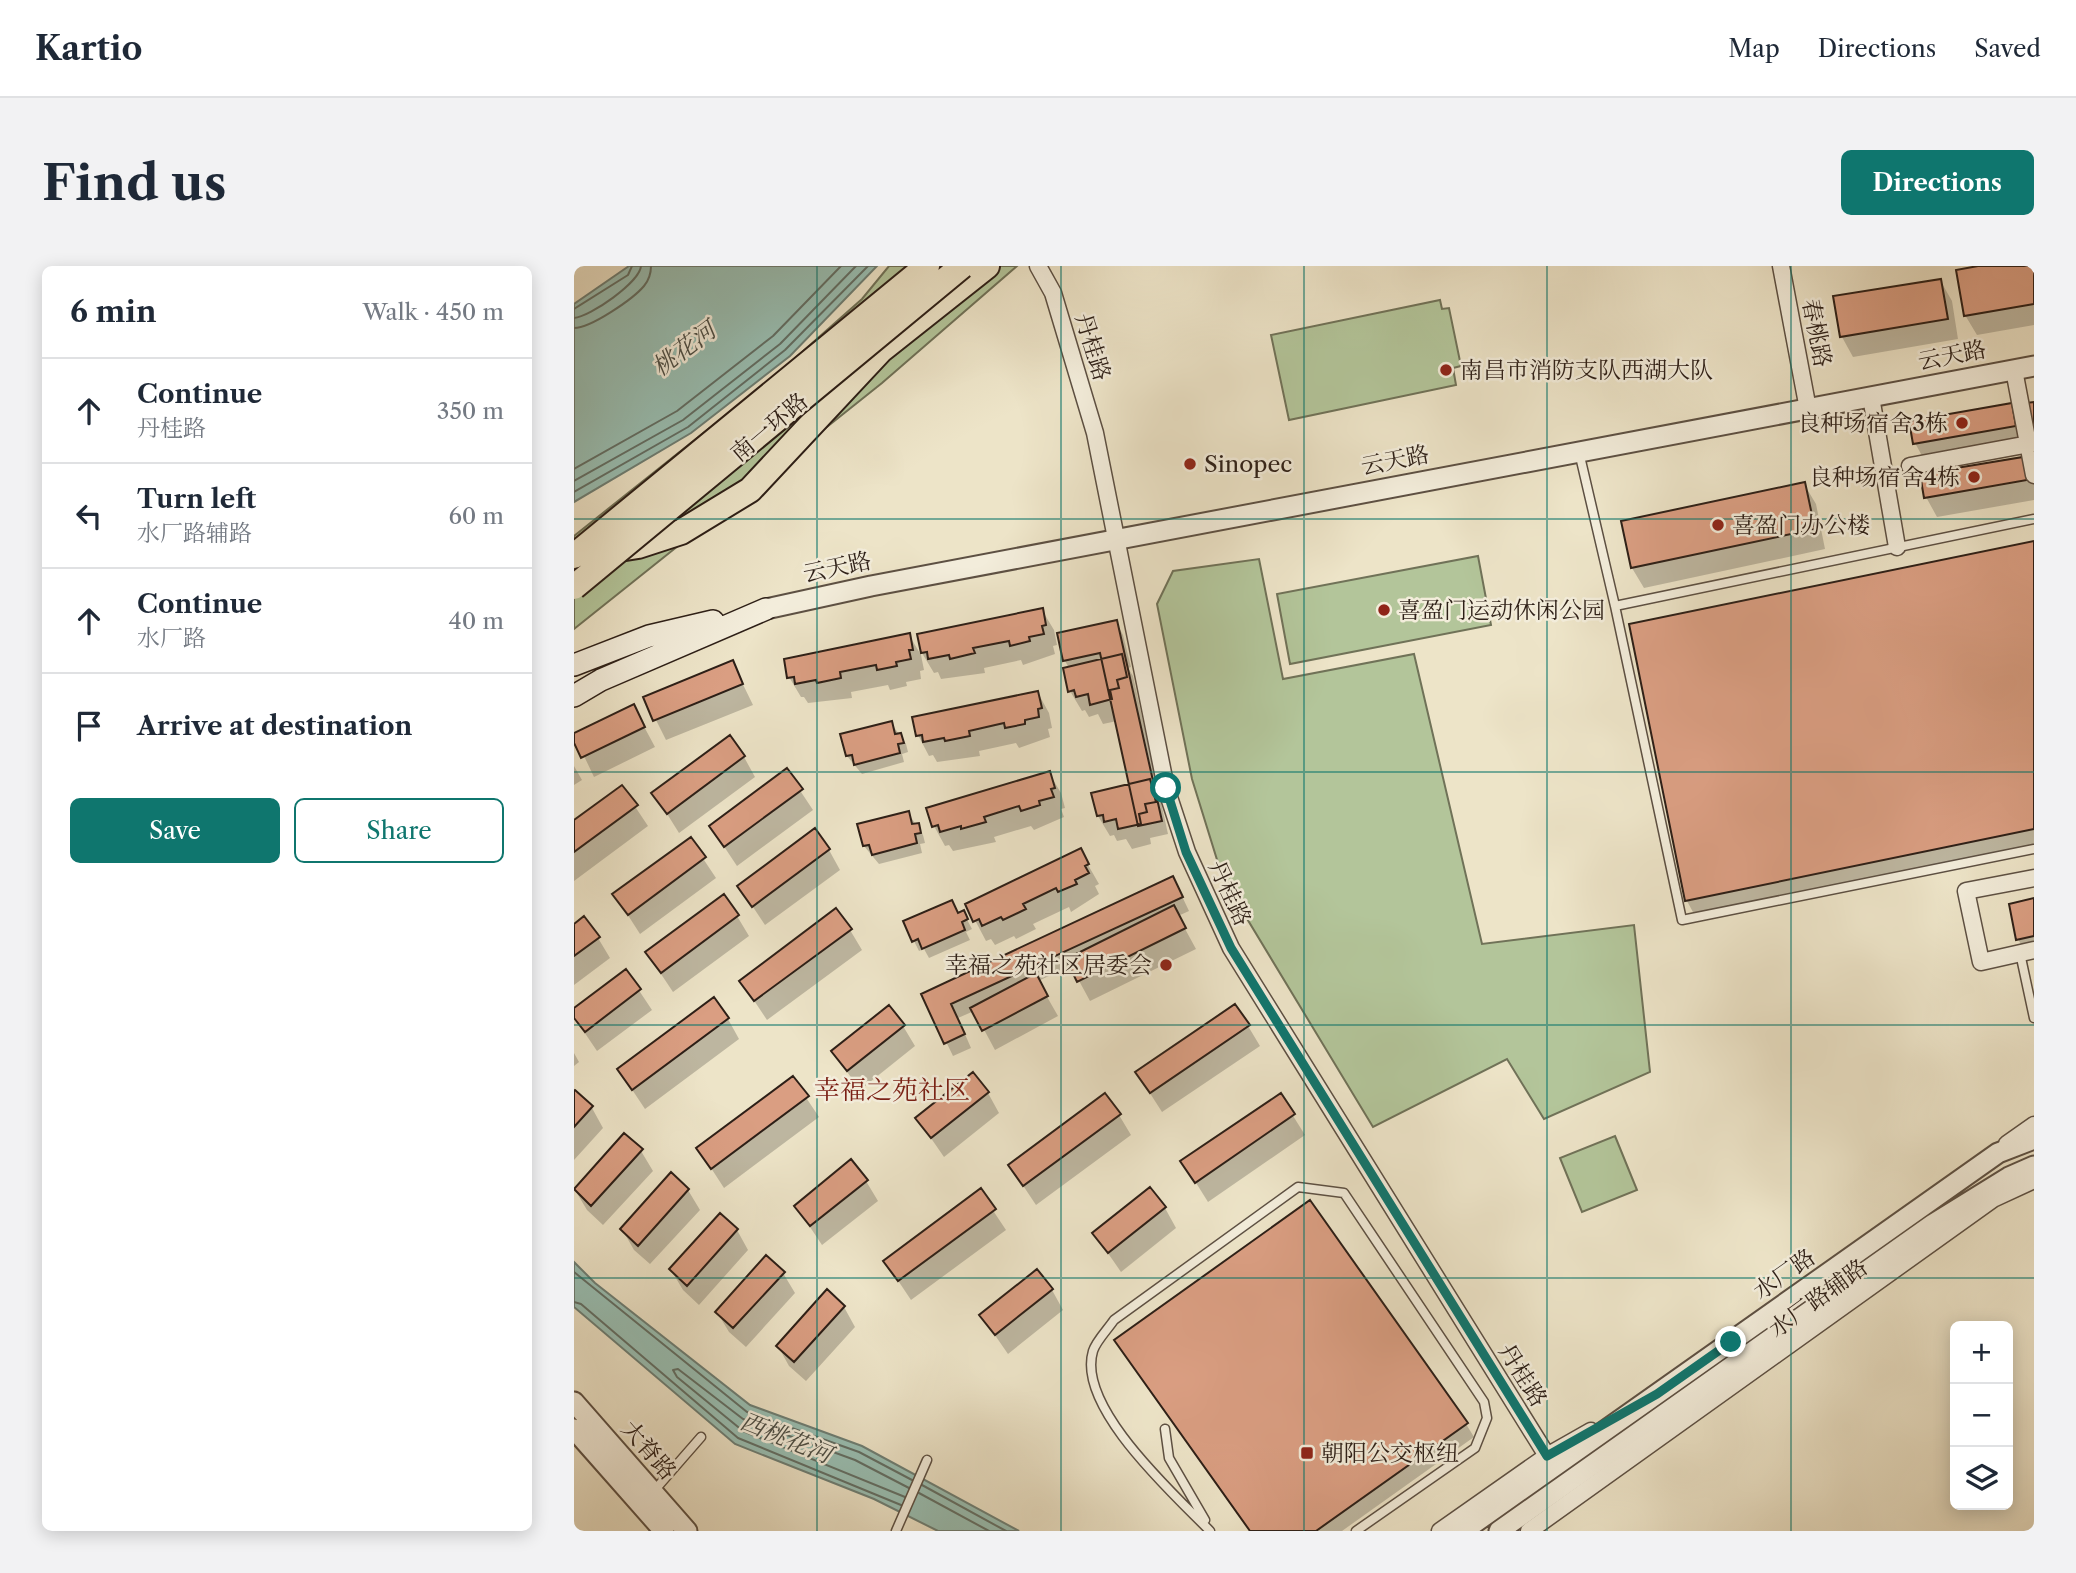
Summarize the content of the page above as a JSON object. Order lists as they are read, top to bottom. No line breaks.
{"streets":{"highway":["南一环路"],"main road":["云天路"],"street":["春桃路","丹桂路","水厂路","水厂路辅路","大脊路"]},"crossings":[["春桃路","云天路"],["丹桂路","云天路"],["丹桂路","水厂路"],["水厂路","水厂路辅路"]],"districts":["幸福之苑社区"],"water":["桃花河","西桃花河"],"places":{"other":["南昌市消防支队西湖大队","良种场宿舍3栋","Sinopec","良种场宿舍4栋","喜盈门办公楼","喜盈门运动休闲公园","幸福之苑社区居委会"],"transit":["朝阳公交枢纽"]},"page":{"header":"Kartio","nav":["Map","Directions","Saved"],"buttons":["Directions",["Save","Share"]],"title":"Find us","heading":["6 min","Walk · 450 m"],"list":[["Continue","丹桂路","350 m"],["Turn left","水厂路辅路","60 m"],["Continue","水厂路","40 m"],"Arrive at destination"],"map_buttons":["+","−"]}}
